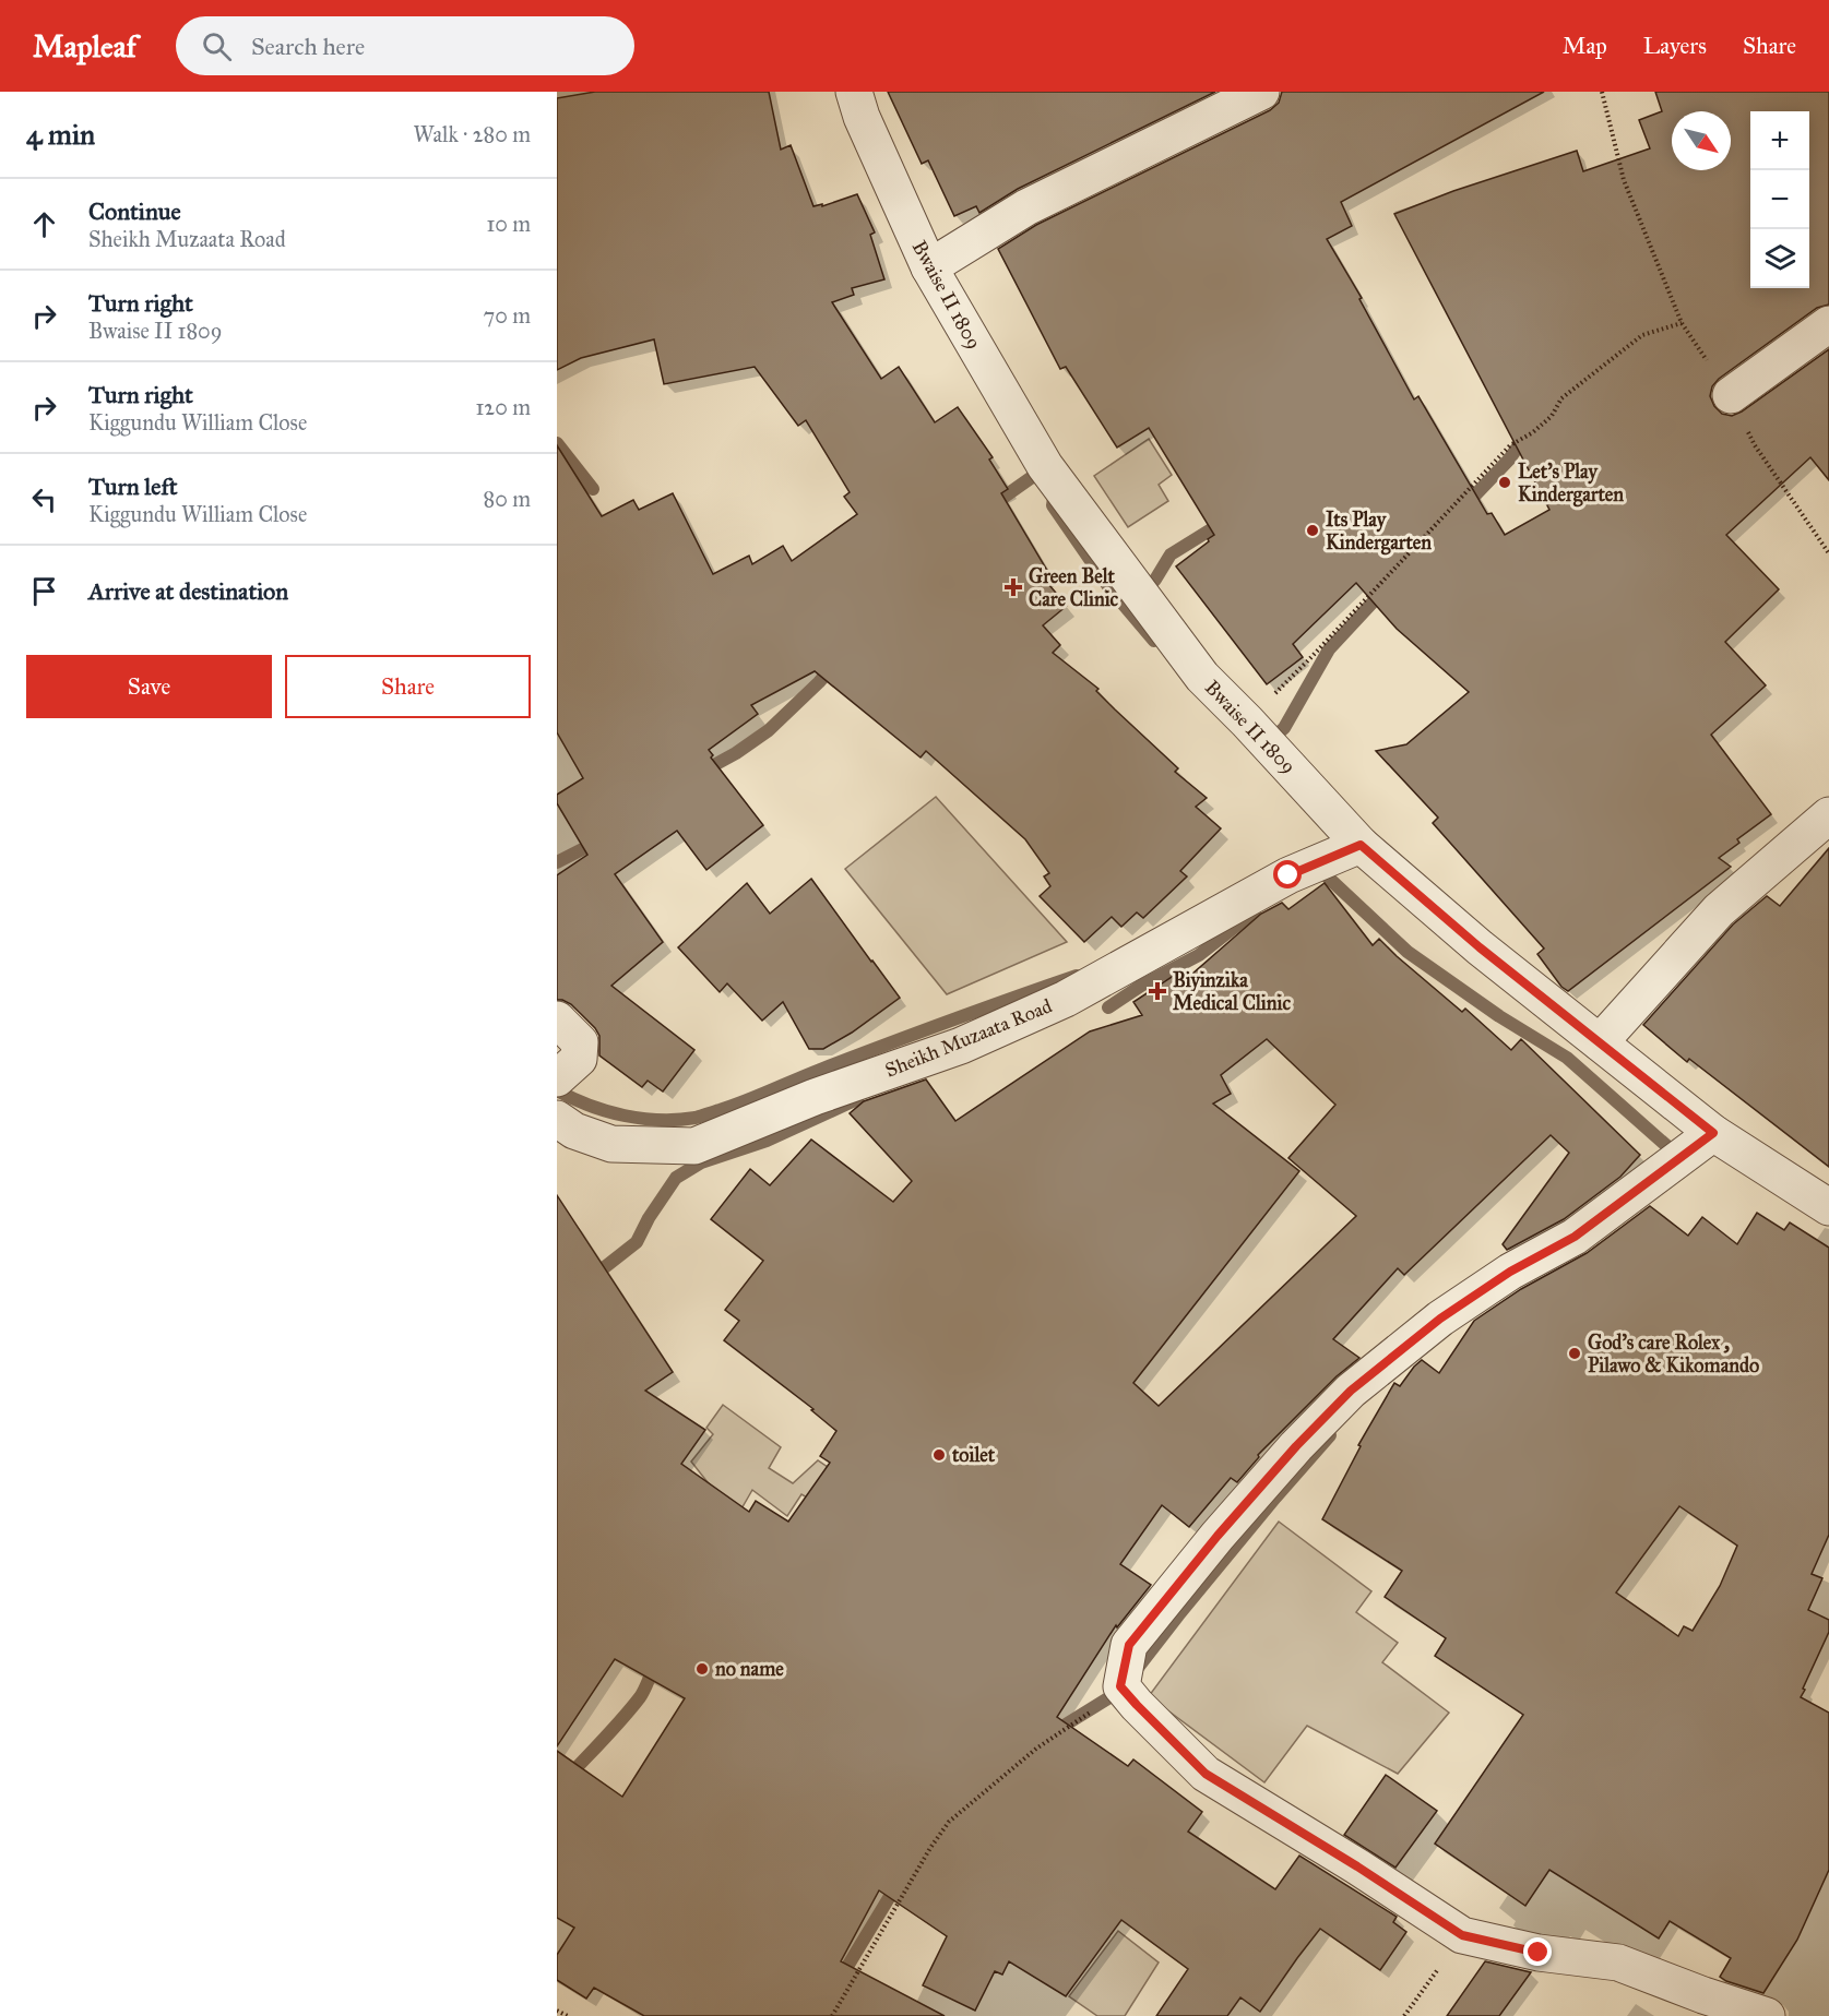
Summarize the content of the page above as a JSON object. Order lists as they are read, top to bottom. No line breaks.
{"streets":{"street":["Bwaise II 1809","Sheikh Muzaata Road"]},"crossings":[["Bwaise II 1809","Sheikh Muzaata Road"]],"places":{"other":["Let's Play Kindergarten","Its Play Kindergarten","God's care Rolex , Pilawo & Kikomando","toilet","no name"],"health":["Green Belt Care Clinic","Biyinzika Medical Clinic"]},"north":"bottom right","page":{"header":"Mapleaf","search":"Search here","nav":["Map","Layers","Share"],"heading":["4 min","Walk · 280 m"],"map_buttons":["+","−"],"list":[["Continue","Sheikh Muzaata Road","10 m"],["Turn right","Bwaise II 1809","70 m"],["Turn right","Kiggundu William Close","120 m"],["Turn left","Kiggundu William Close","80 m"],"Arrive at destination"],"buttons":["Save","Share"]}}
